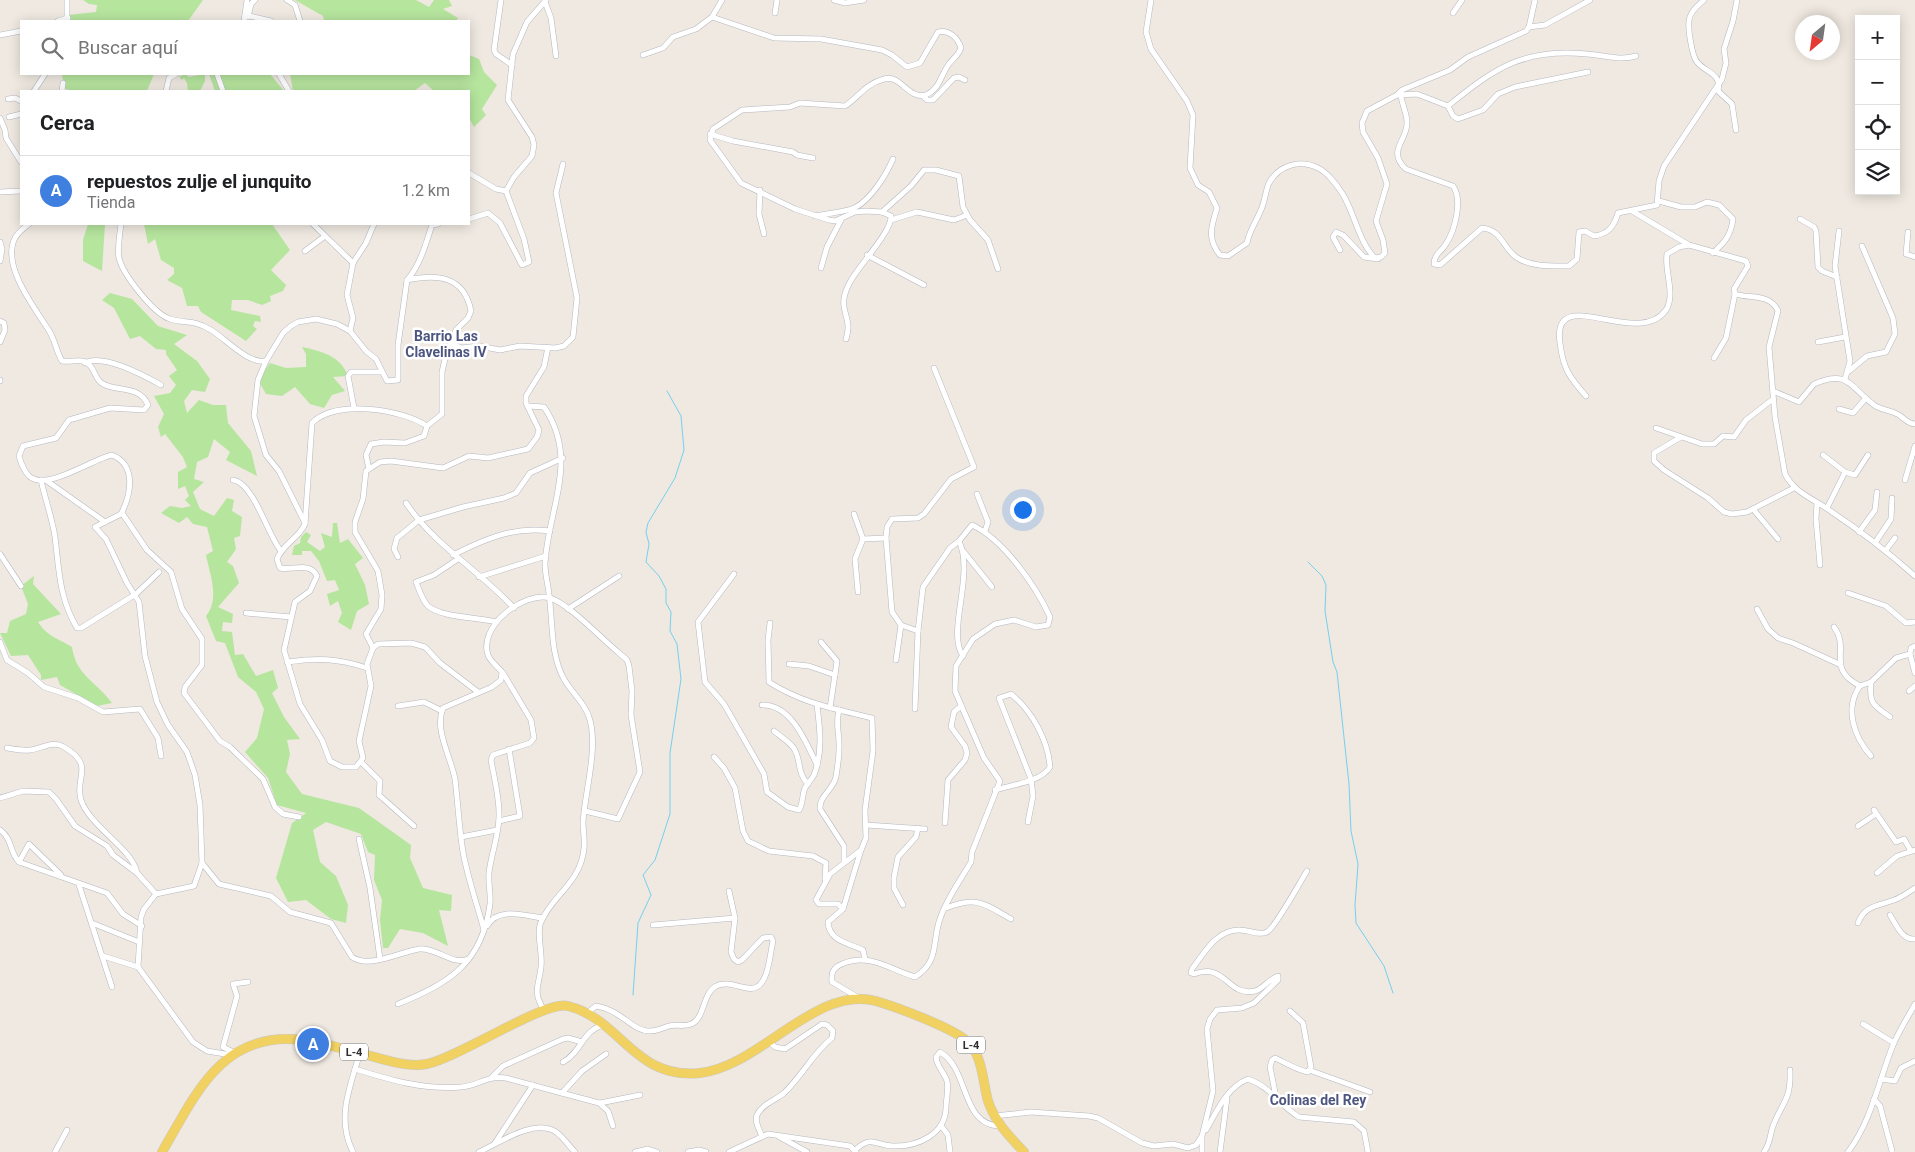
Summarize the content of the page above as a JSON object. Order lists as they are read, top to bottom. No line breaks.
{"streets":{"main road":["L-4"]},"districts":["Barrio Las Clavelinas IV","Colinas del Rey"],"north":"bottom left","page":{"map_buttons":["+","−"],"search":"Buscar aquí","heading":"Cerca","list":[{"mark":"A","name":"repuestos zulje el junquito","note":"Tienda","value":"1.2 km"}],"pins":"A"}}
